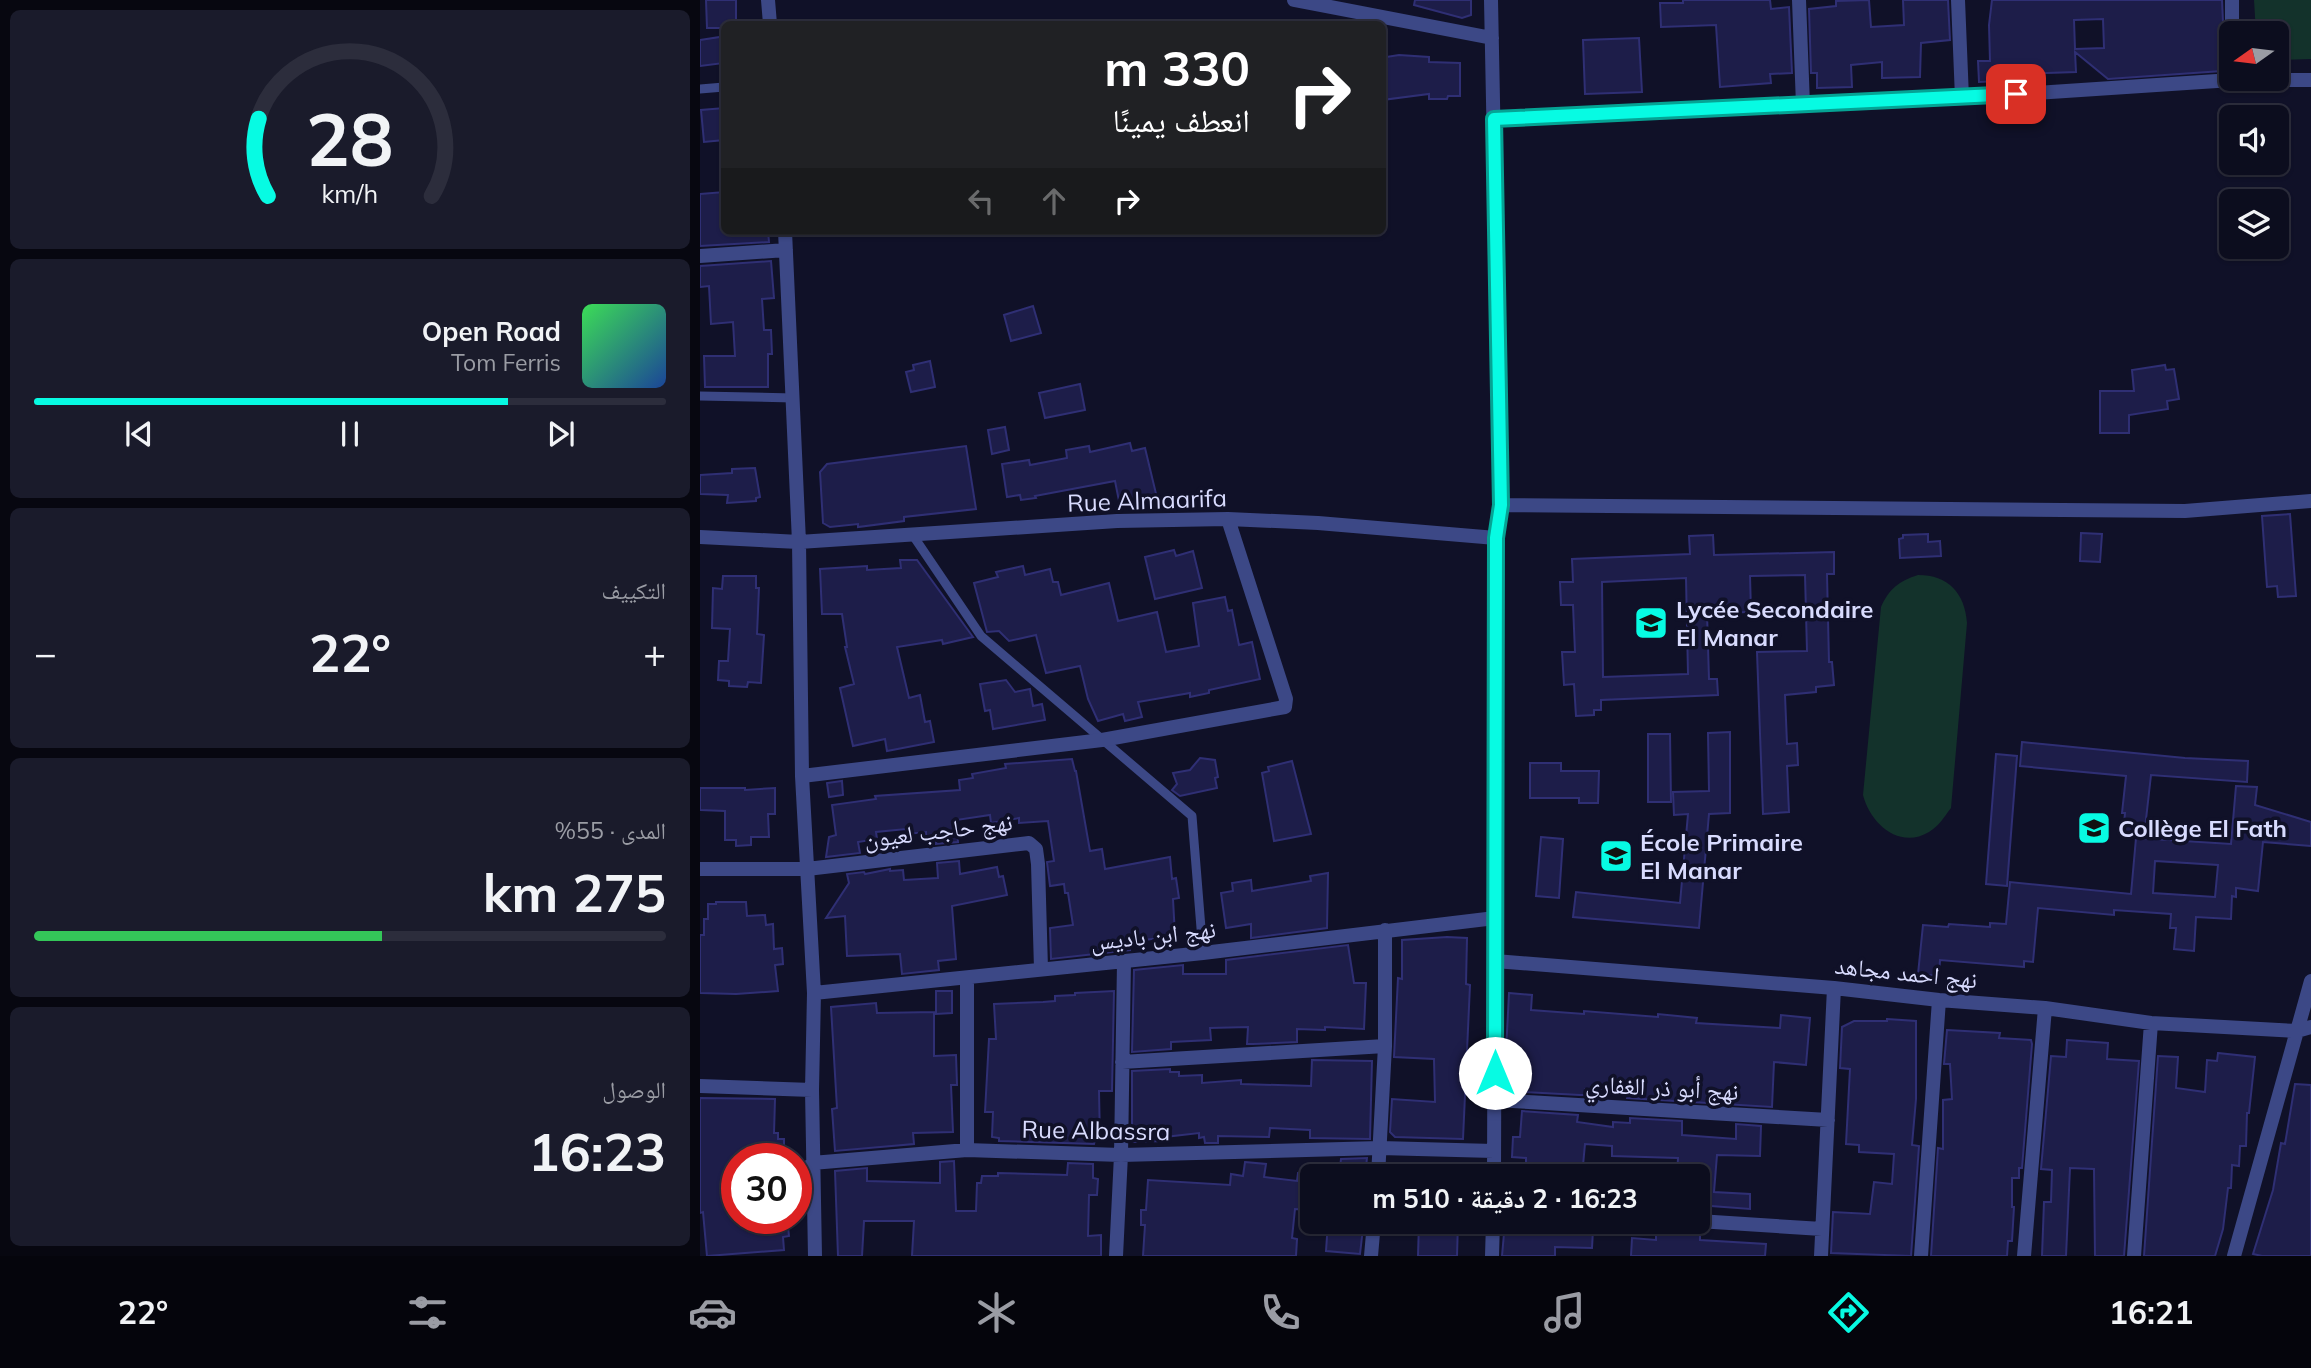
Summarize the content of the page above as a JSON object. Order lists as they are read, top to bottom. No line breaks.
{"streets":{"street":["Rue Almaarifa","نهج حاجب لعيون","نهج ابن باديس","نهج احمد مجاهد","نهج أبو ذر الغفاري","Rue Albassra"]},"crossings":[["نهج حاجب لعيون","نهج ابن باديس"]],"places":{"school or university":["Lycée Secondaire El Manar","Collège El Fath","École Primaire El Manar"]},"north":"left","page":{"turn":["330 m","انعطف يمينًا"],"song":["Open Road","Tom Ferris"],"tile":["التكييف",["المدى · 55%","275 km"],["الوصول","16:23"]],"heat":["−","22°","+"],"limit":"30","trip":"16:23 · 2 دقيقة · 510 m","tabs":["16:21","22°"],"gauge":["28","km/h"]}}
